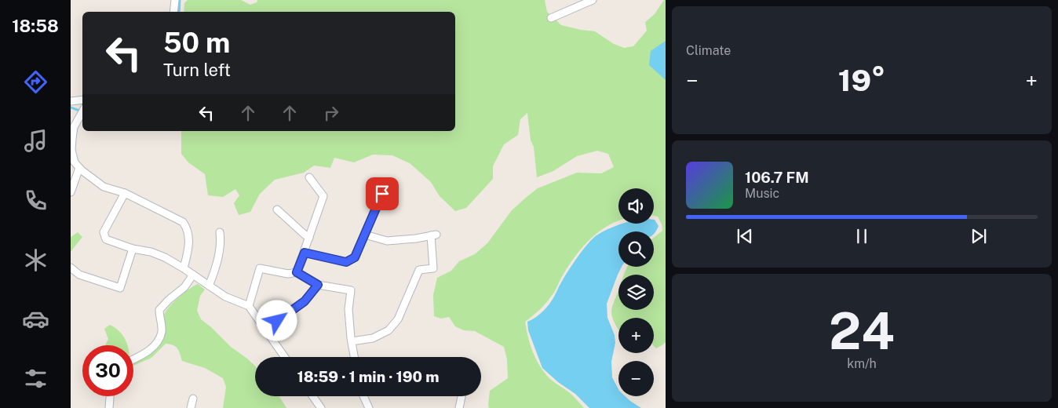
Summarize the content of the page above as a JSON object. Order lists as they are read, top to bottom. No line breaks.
{"page":{"tabs":"18:58","tile":["Climate",["24","km/h"]],"turn":["50 m","Turn left"],"heat":["−","19°","+"],"song":["106.7 FM","Music"],"map_buttons":["+","−"],"limit":"30","trip":"18:59 · 1 min · 190 m"}}
